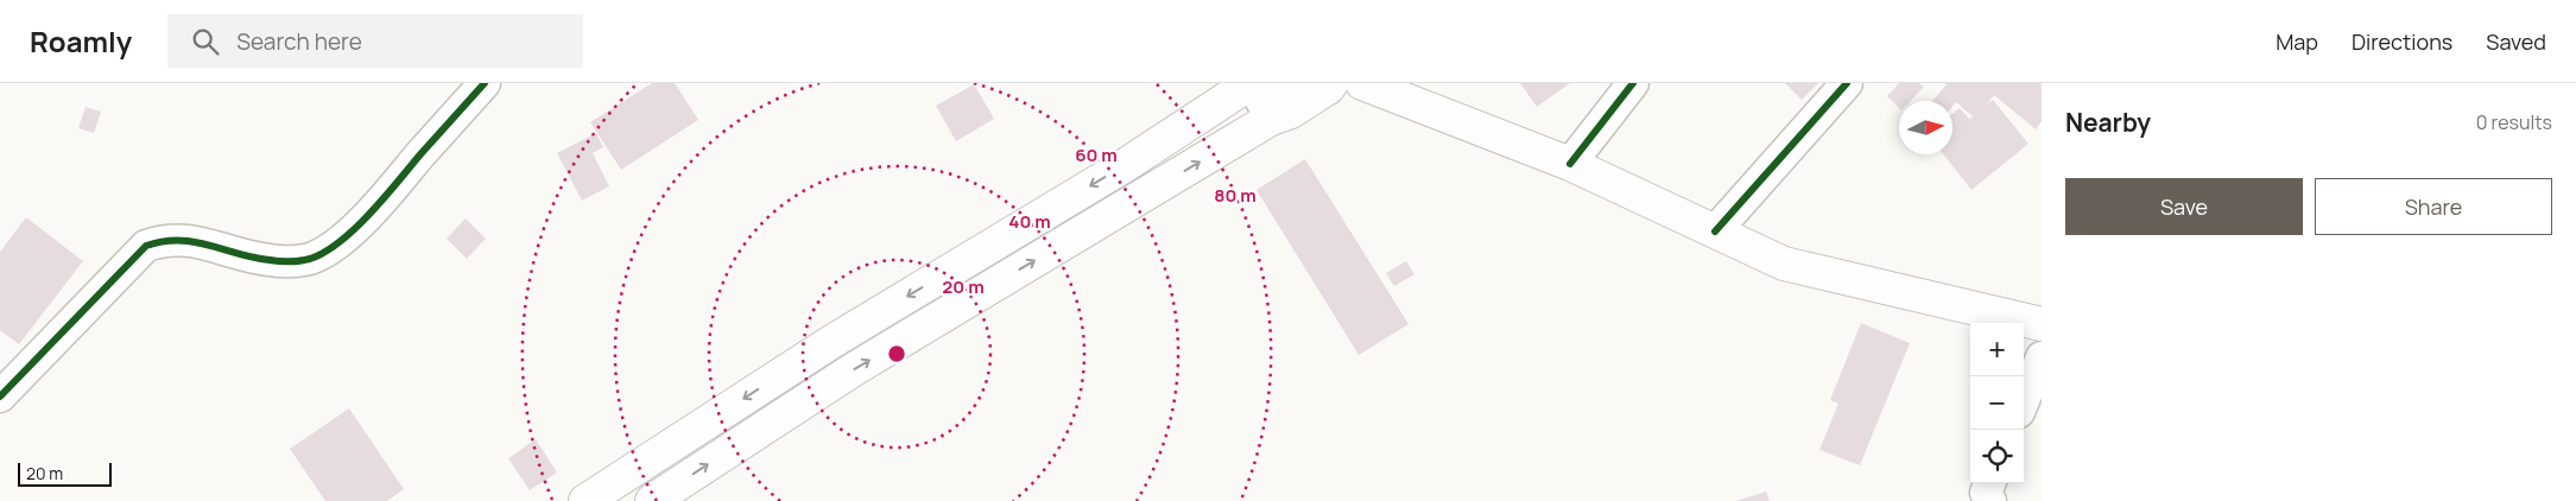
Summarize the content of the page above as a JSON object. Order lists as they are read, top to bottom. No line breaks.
{"scale_bar":"20 m","north":"right","page":{"header":"Roamly","search":"Search here","nav":["Map","Directions","Saved"],"heading":["Nearby","0 results"],"buttons":["Save","Share"],"map_buttons":["+","−"],"scale":"20 m"},"rings":["60 m","80 m","40 m","20 m"]}
